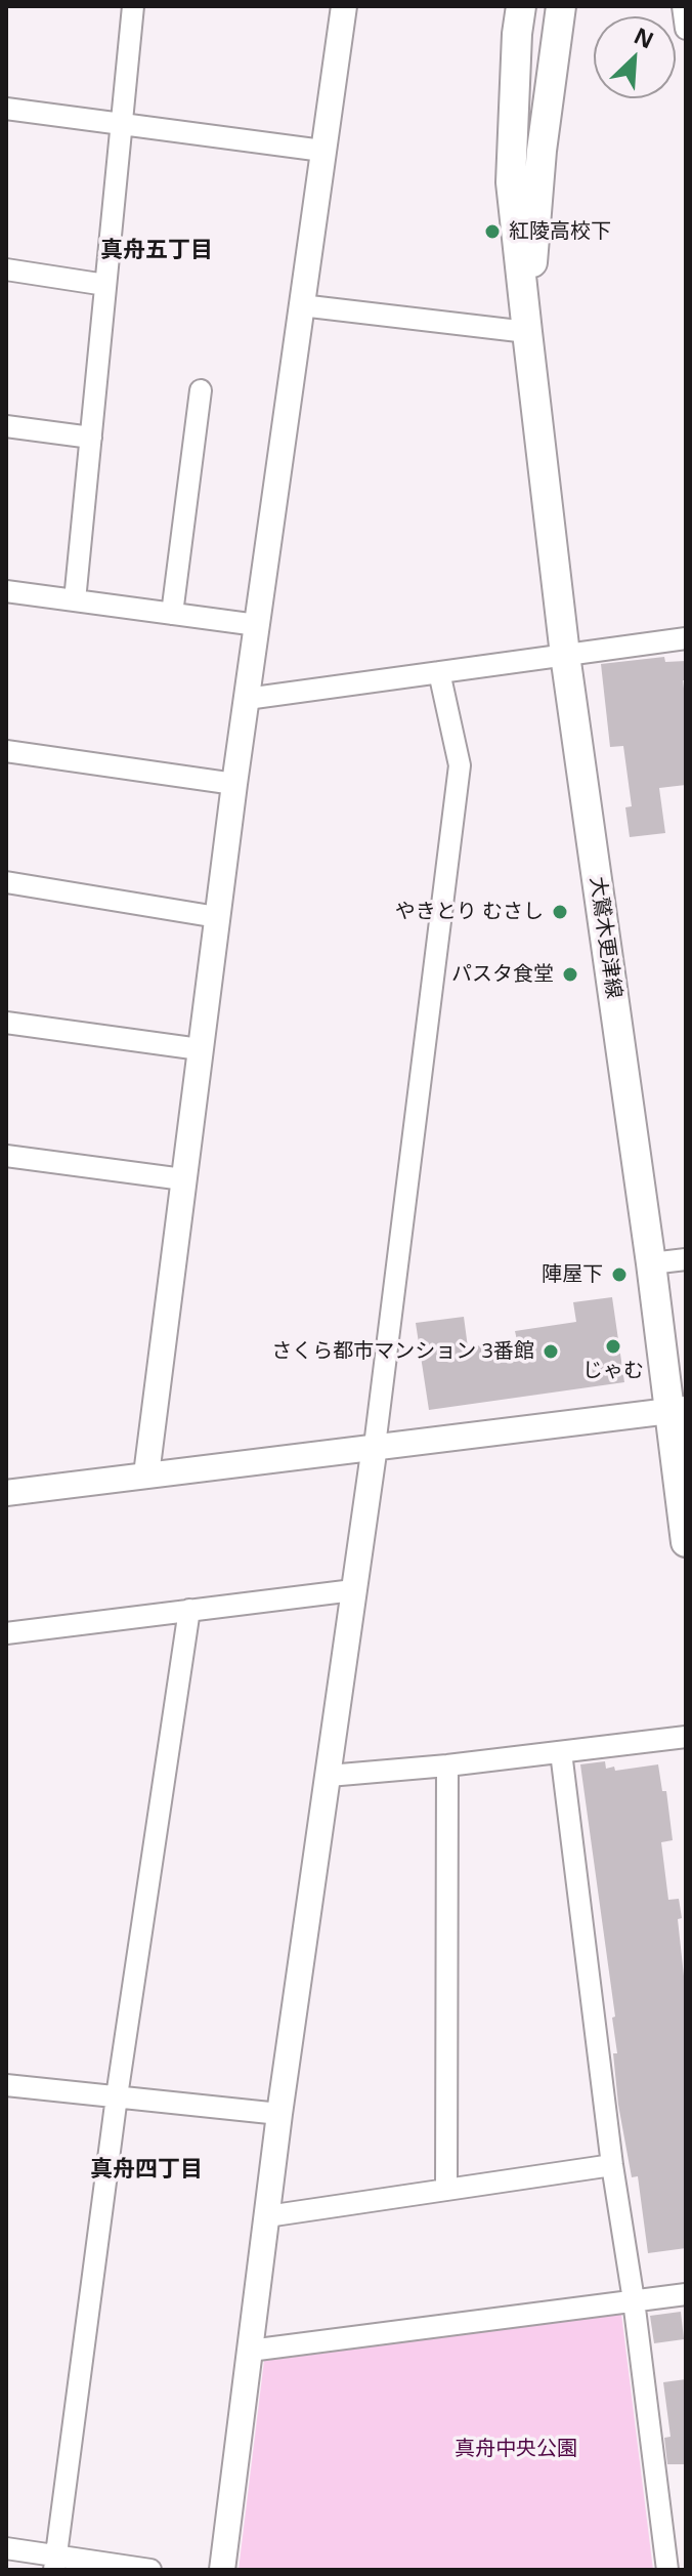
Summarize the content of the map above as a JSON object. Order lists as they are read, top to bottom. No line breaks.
{"streets":{"main road":["大鷲木更津線"]},"districts":["真舟五丁目","真舟四丁目"],"parks":["真舟中央公園"],"places":["紅陵高校下","やきとり むさし","パスタ食堂","陣屋下","じゃむ","さくら都市マンション 3番館"],"north":"top right"}
